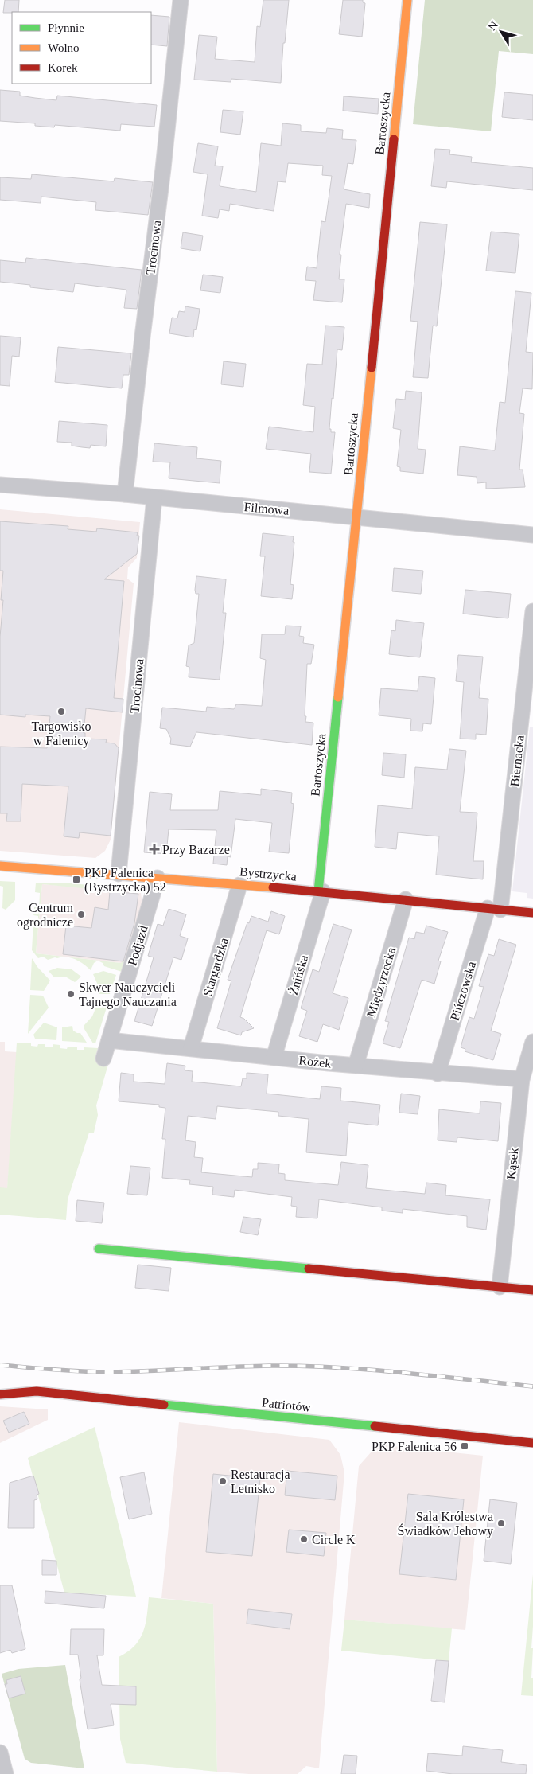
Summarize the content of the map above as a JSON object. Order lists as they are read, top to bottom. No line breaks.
{"streets":{"street":["Bartoszycka","Trocinowa","Filmowa","Biernacka","Bystrzycka","Podjazd","Stargardzka","Żnińska","Międzyrzecka","Pińczowska","Rożek","Kąsek","Patriotów"]},"crossings":[["Bartoszycka","Filmowa"],["Bartoszycka","Bystrzycka"],["Bartoszycka","Żnińska"],["Trocinowa","Filmowa"],["Trocinowa","Bystrzycka"],["Biernacka","Bystrzycka"],["Biernacka","Pińczowska"],["Bystrzycka","Podjazd"],["Bystrzycka","Stargardzka"],["Bystrzycka","Żnińska"],["Bystrzycka","Międzyrzecka"],["Bystrzycka","Pińczowska"],["Podjazd","Rożek"],["Stargardzka","Rożek"],["Żnińska","Rożek"],["Międzyrzecka","Rożek"],["Pińczowska","Rożek"],["Rożek","Kąsek"]],"places":{"other":["Targowisko w Falenicy","Centrum ogrodnicze","Skwer Nauczycieli Tajnego Nauczania","Restauracja Letnisko","Sala Królestwa Świadków Jehowy","Circle K"],"health":["Przy Bazarze"],"transit":["PKP Falenica (Bystrzycka) 52","PKP Falenica 56"]},"legend":["Płynnie","Wolno","Korek"],"north":"top left"}
